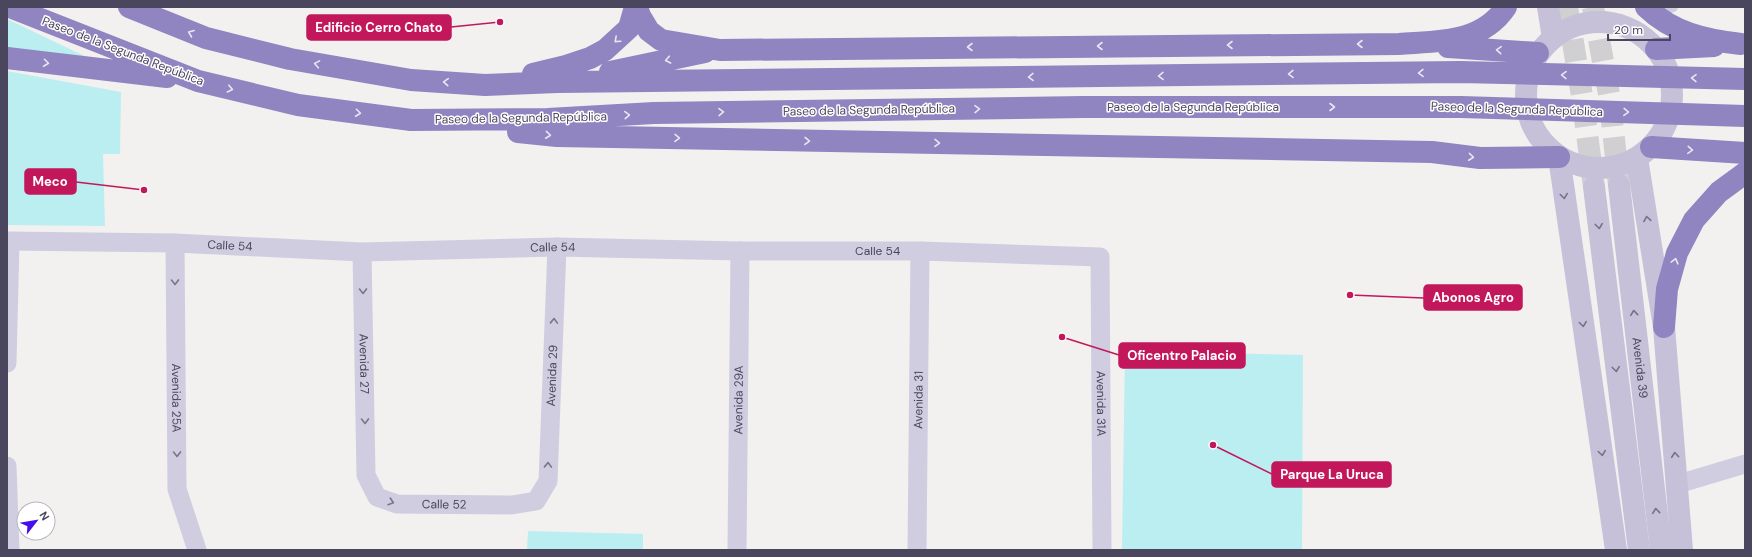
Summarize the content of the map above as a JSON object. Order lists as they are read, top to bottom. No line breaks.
{"streets":{"highway":["Paseo de la Segunda República"],"main road":["Avenida 39"],"street":["Calle 54","Avenida 27","Avenida 29","Avenida 25A","Avenida 29A","Avenida 31","Avenida 31A","Calle 52"]},"crossings":[["Calle 54","Avenida 27"],["Calle 54","Avenida 29"],["Calle 54","Avenida 25A"],["Calle 54","Avenida 29A"],["Calle 54","Avenida 31"],["Calle 54","Avenida 31A"],["Avenida 27","Calle 52"],["Avenida 29","Calle 52"]],"one_way":["Avenida 27","Avenida 29","Calle 52"],"places":["Edificio Cerro Chato","Meco","Abonos Agro","Oficentro Palacio","Parque La Uruca"],"scale_bar":"20 m","north":"top right"}
